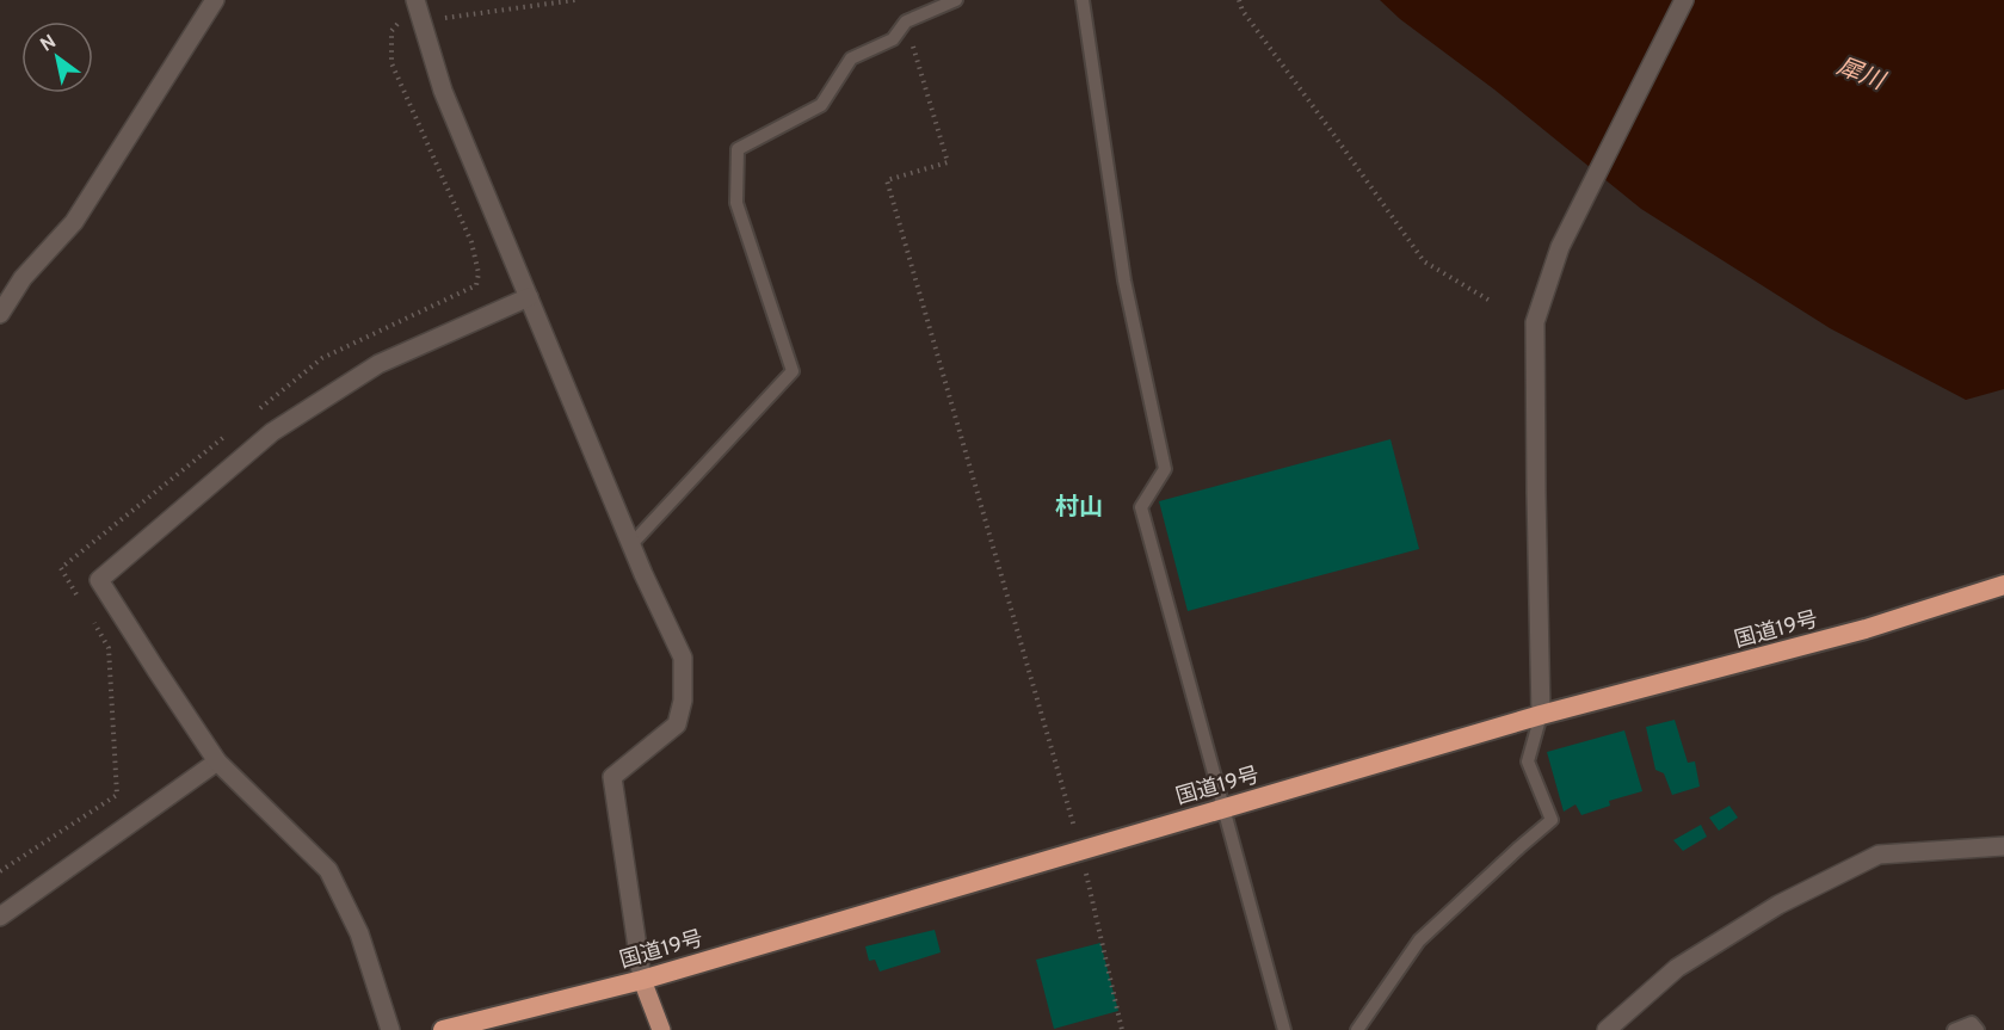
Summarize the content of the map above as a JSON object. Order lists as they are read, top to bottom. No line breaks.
{"streets":{"highway":["国道19号"]},"districts":["村山"],"water":["犀川"],"north":"top left"}
